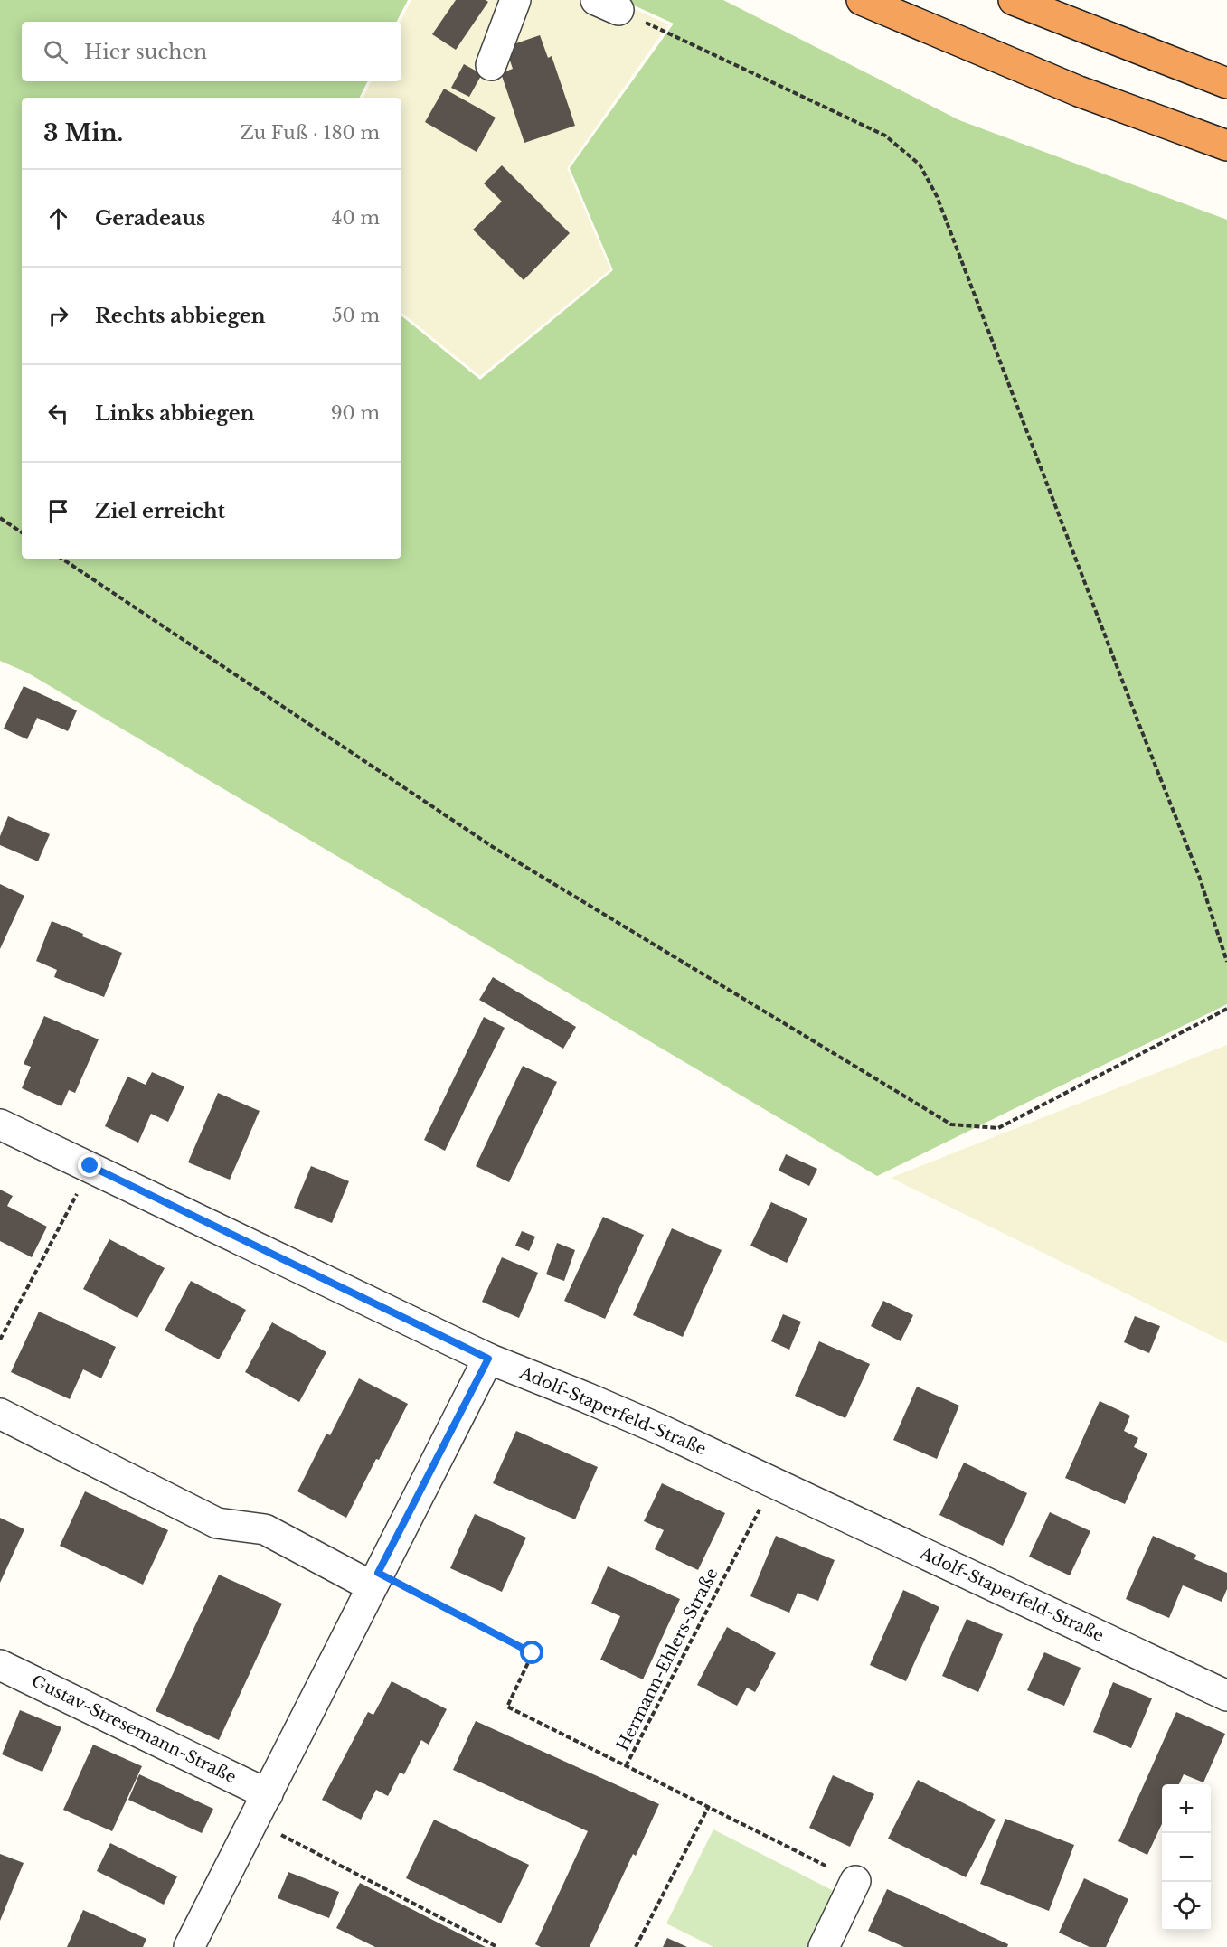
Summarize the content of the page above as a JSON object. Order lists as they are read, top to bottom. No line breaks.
{"streets":{"street":["Adolf-Staperfeld-Straße","Gustav-Stresemann-Straße"],"path":["Hermann-Ehlers-Straße"]},"crossings":[["Adolf-Staperfeld-Straße","Hermann-Ehlers-Straße"]],"page":{"search":"Hier suchen","heading":["3 Min.","Zu Fuß · 180 m"],"list":[["Geradeaus","40 m"],["Rechts abbiegen","50 m"],["Links abbiegen","90 m"],"Ziel erreicht"],"map_buttons":["+","−"]}}
